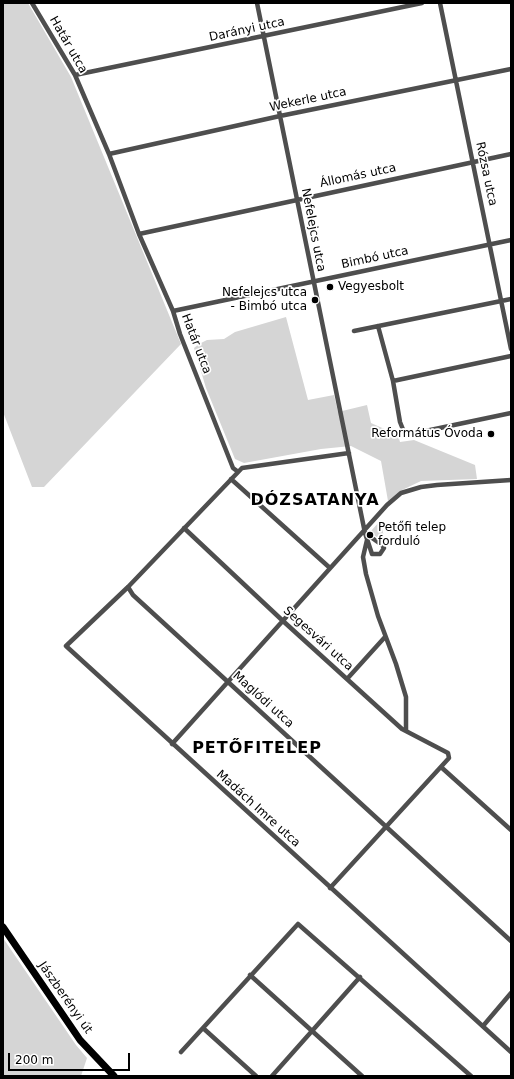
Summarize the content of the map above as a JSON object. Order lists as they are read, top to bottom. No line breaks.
{"streets":{"main road":["Jászberényi út"],"street":["Darányi utca","Határ utca","Wekerle utca","Rózsa utca","Állomás utca","Nefelejcs utca","Bimbó utca","Segesvári utca","Maglódi utca","Madách Imre utca"]},"crossings":[["Darányi utca","Határ utca"],["Darányi utca","Nefelejcs utca"],["Határ utca","Wekerle utca"],["Határ utca","Állomás utca"],["Határ utca","Bimbó utca"],["Wekerle utca","Rózsa utca"],["Wekerle utca","Nefelejcs utca"],["Rózsa utca","Állomás utca"],["Rózsa utca","Bimbó utca"],["Állomás utca","Nefelejcs utca"],["Nefelejcs utca","Bimbó utca"],["Maglódi utca","Madách Imre utca"]],"districts":["DÓZSATANYA","PETŐFITELEP"],"places":["Vegyesbolt","Nefelejcs utca - Bimbó utca","Református Óvoda","Petőfi telep forduló"],"scale_bar":"200 m"}
